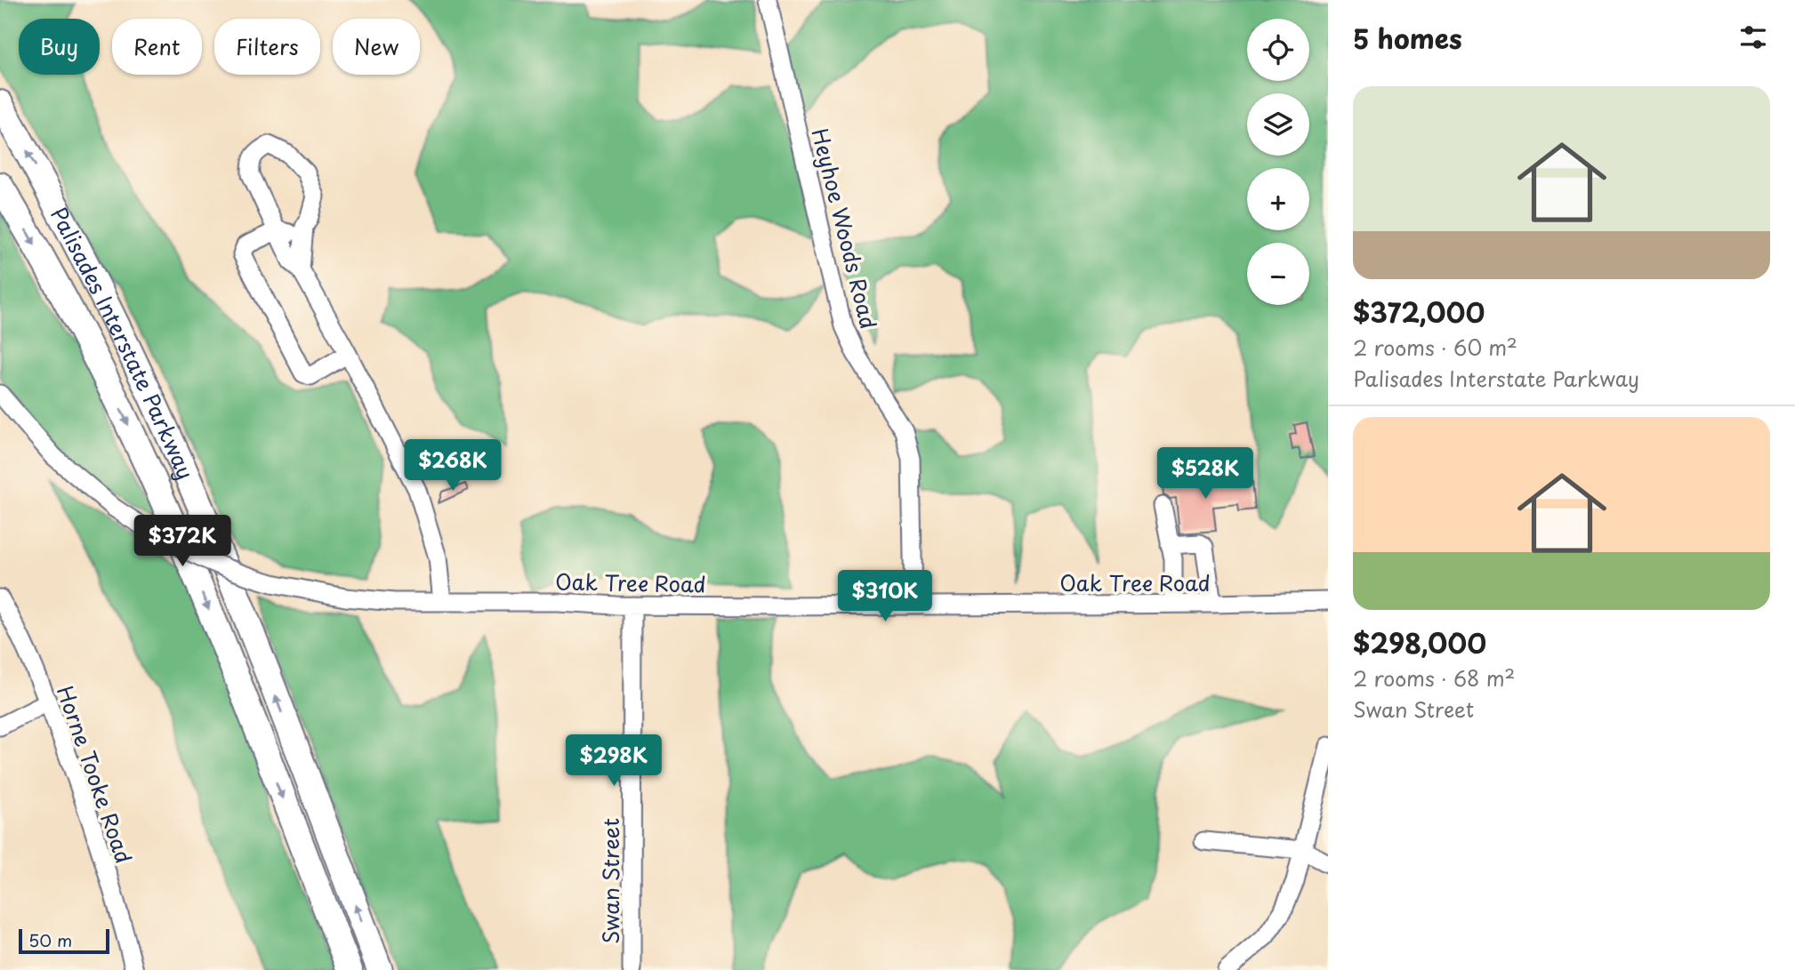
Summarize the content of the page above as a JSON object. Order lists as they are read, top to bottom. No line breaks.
{"streets":{"highway":["Palisades Interstate Parkway"],"street":["Heyhoe Woods Road","Oak Tree Road","Horne Tooke Road","Swan Street"]},"crossings":[["Heyhoe Woods Road","Oak Tree Road"],["Oak Tree Road","Swan Street"]],"scale_bar":"50 m","page":{"heading":"5 homes","map_buttons":["+","−"],"chip":["Buy","Rent","Filters","New"],"list":[{"name":"$372,000","note":"2 rooms · 60 m² · Palisades Interstate Parkway"},{"name":"$298,000","note":"2 rooms · 68 m² · Swan Street"}],"price":["$268K","$528K","$372K","$310K","$298K"],"scale":"50 m"}}
